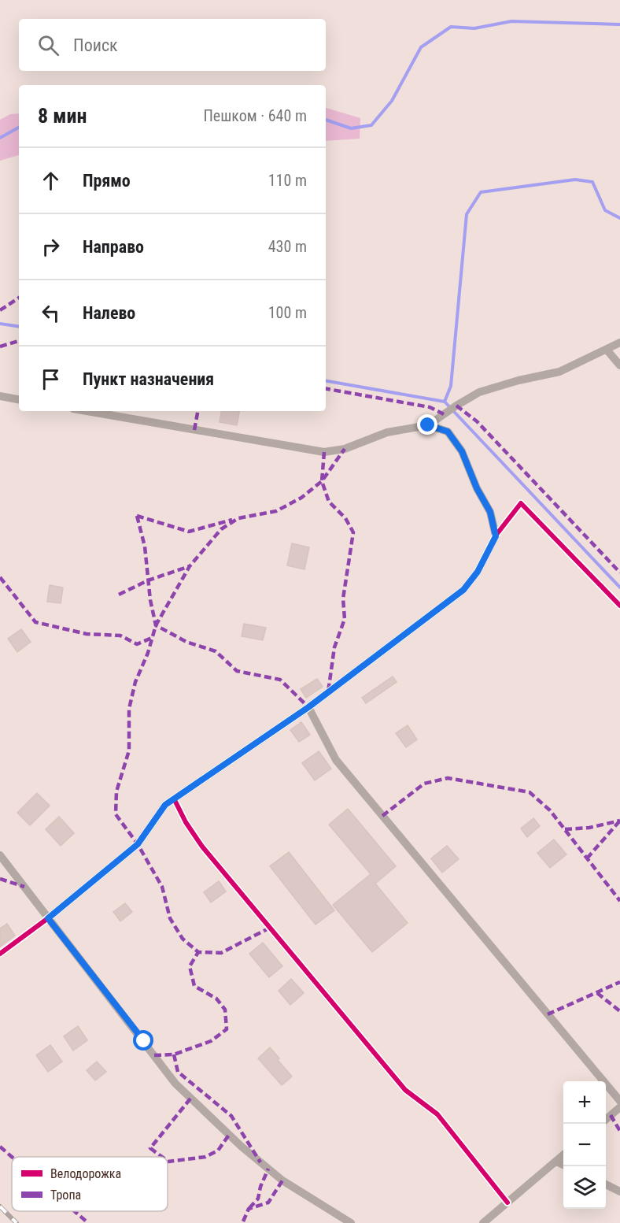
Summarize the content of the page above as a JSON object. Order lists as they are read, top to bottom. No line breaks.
{"legend":["Велодорожка","Тропа"],"page":{"search":"Поиск","heading":["8 мин","Пешком · 640 m"],"list":[["Прямо","110 m"],["Направо","430 m"],["Налево","100 m"],"Пункт назначения"],"map_buttons":["+","−"]}}
